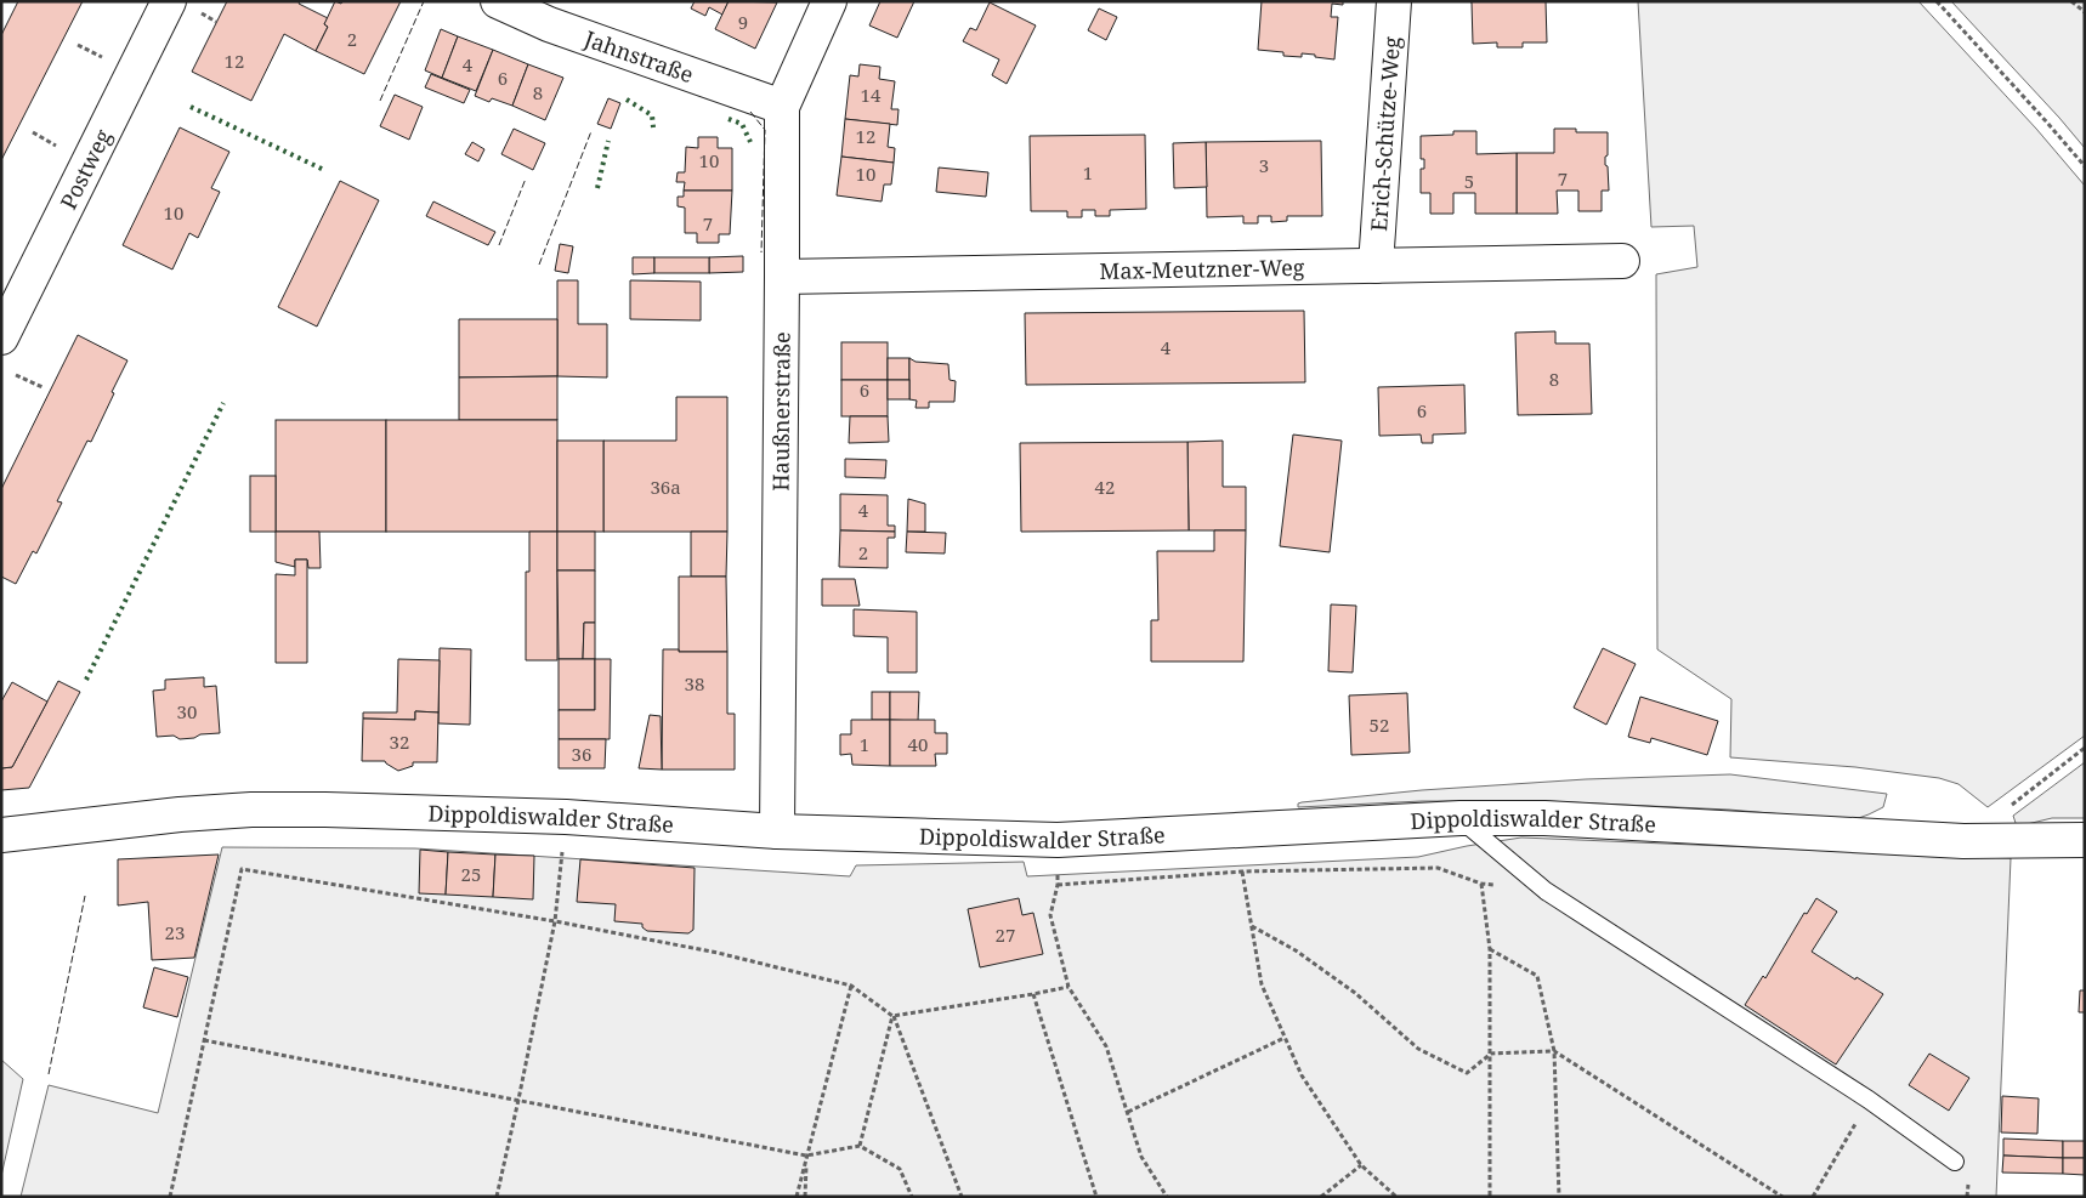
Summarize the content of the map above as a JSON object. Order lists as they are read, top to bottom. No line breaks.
{"streets":{"street":["Jahnstraße","Erich-Schütze-Weg","Postweg","Max-Meutzner-Weg","Haußnerstraße","Dippoldiswalder Straße"]},"crossings":[["Jahnstraße","Haußnerstraße"],["Erich-Schütze-Weg","Max-Meutzner-Weg"],["Max-Meutzner-Weg","Haußnerstraße"],["Haußnerstraße","Dippoldiswalder Straße"]],"house_numbers":["9","2","12","4","6","8","14","12","10","3","1","10","7","5","10","7","4","8","6","6","36a","42","4","2","38","30","52","32","1","40","36","25","23","27"]}
